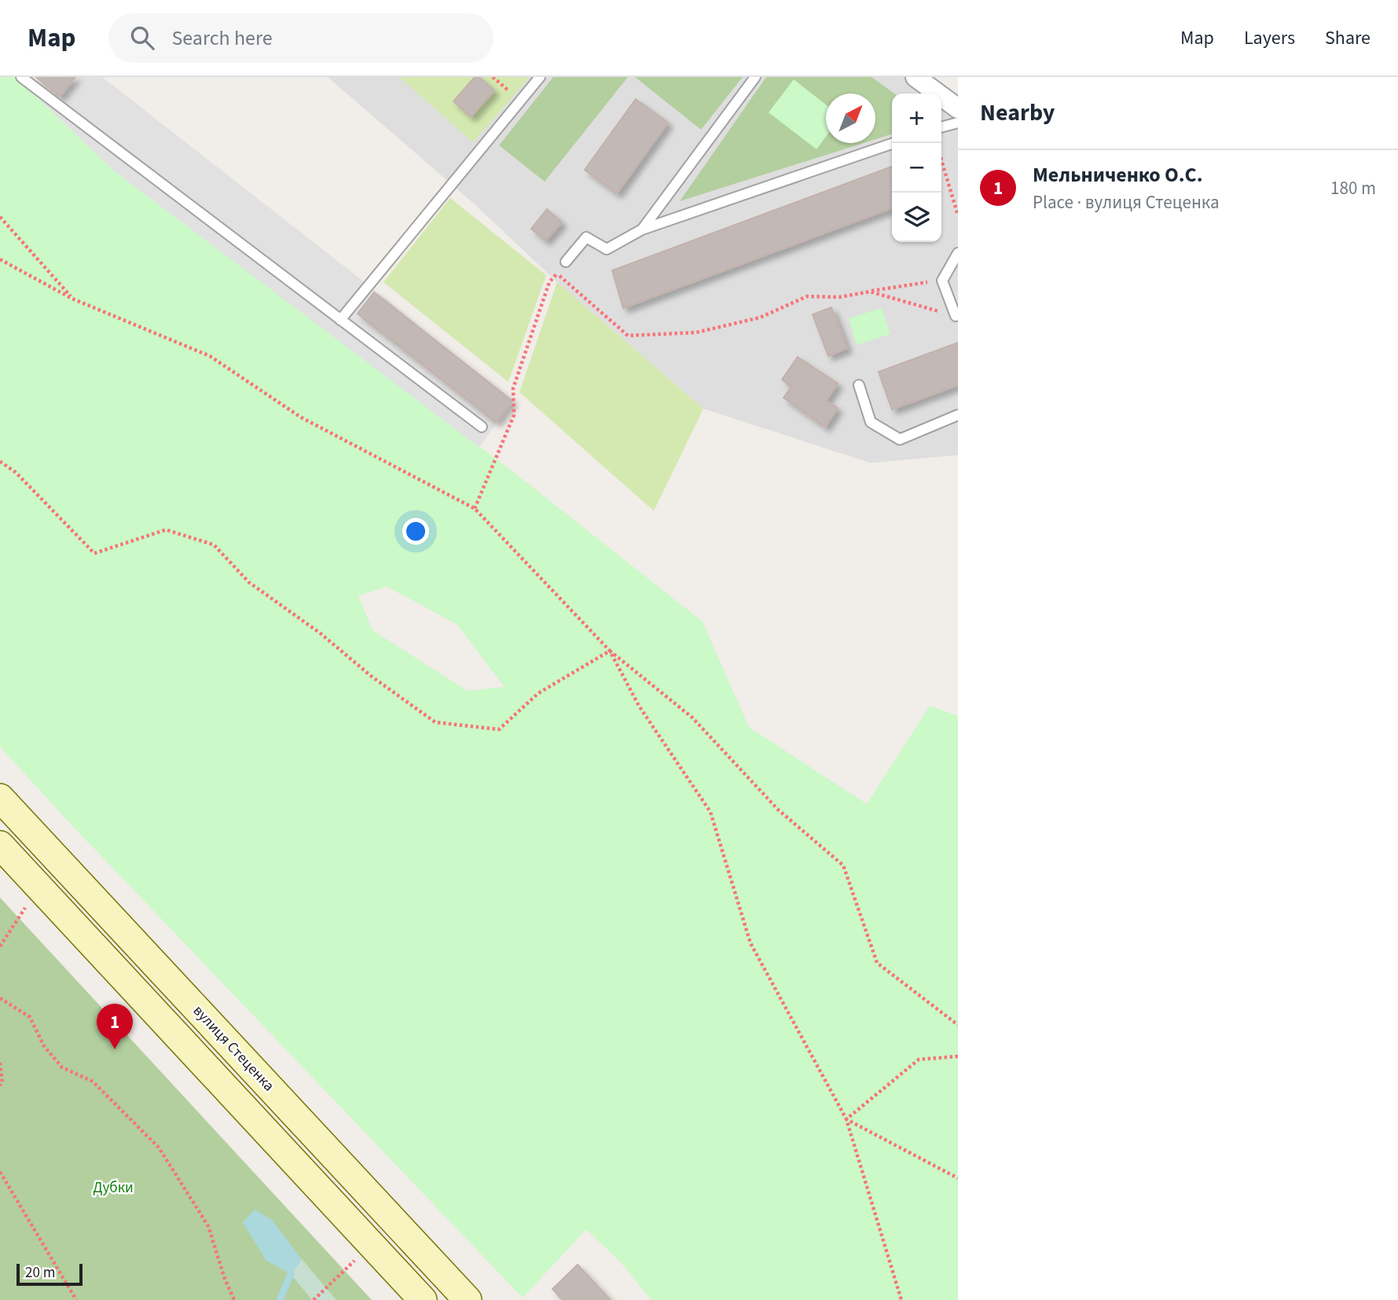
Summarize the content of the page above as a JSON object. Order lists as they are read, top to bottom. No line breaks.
{"streets":{"main road":["вулиця Стеценка"]},"parks":["Дубки"],"scale_bar":"20 m","north":"top right","page":{"header":"Map","search":"Search here","nav":["Map","Layers","Share"],"heading":"Nearby","map_buttons":["+","−"],"list":[{"mark":"1","name":"Мельниченко О.С.","note":"Place · вулиця Стеценка","value":"180 m"}],"pins":"1","scale":"20 m"}}
